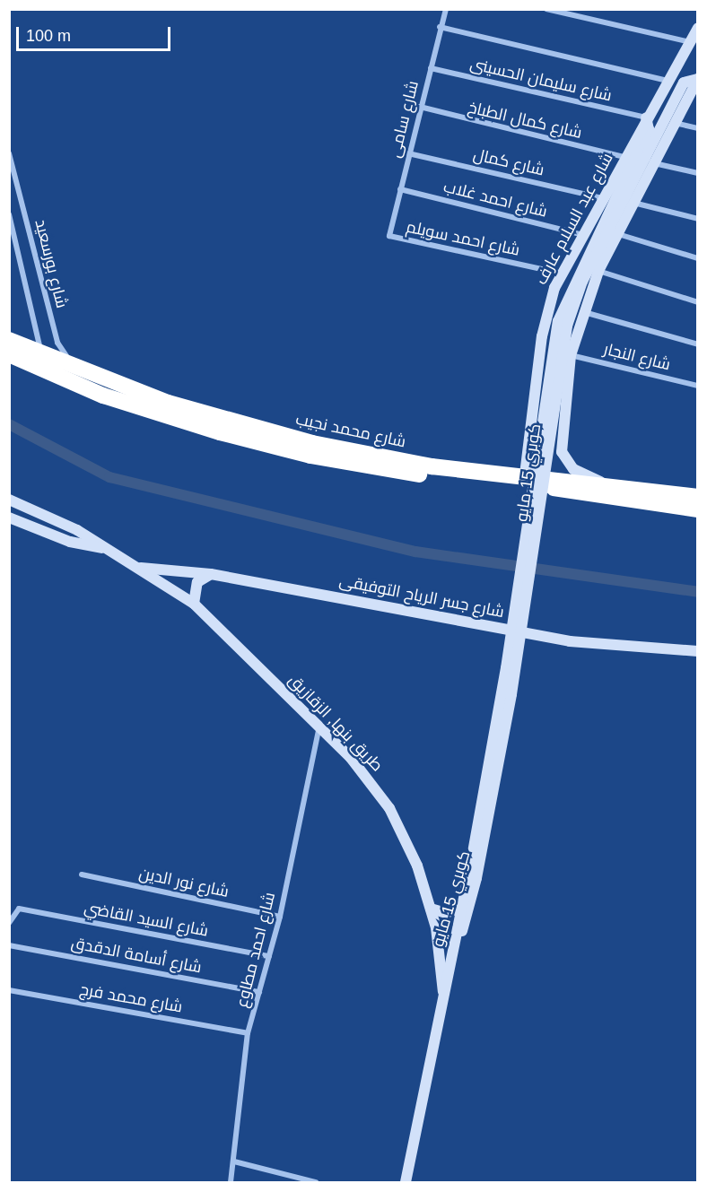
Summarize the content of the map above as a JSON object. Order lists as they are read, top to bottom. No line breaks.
{"streets":{"highway":["شارع محمد نجيب"],"main road":["شارع عبد السلام عارف","كوبري 15 مايو","شارع جسر الرياح التوفيقى","طريق بنها, الزقازيق"],"street":["شارع سليمان الحسينى","شارع سامى","شارع كمال الطباخ","شارع كمال","شارع احمد غلاب","شارع احمد سويلم","شارع بورسعيد","شارع النجار","شارع نور الدين","شارع السيد القاضي","شارع احمد مطاوع","شارع أسامة الدقدق","شارع محمد فرج"]},"crossings":[["شارع سليمان الحسينى","شارع سامى"],["شارع سليمان الحسينى","شارع عبد السلام عارف"],["شارع سليمان الحسينى","كوبري 15 مايو"],["شارع سامى","شارع كمال الطباخ"],["شارع سامى","شارع كمال"],["شارع سامى","شارع احمد غلاب"],["شارع سامى","شارع احمد سويلم"],["شارع كمال الطباخ","شارع عبد السلام عارف"],["شارع كمال","شارع عبد السلام عارف"],["شارع احمد غلاب","شارع عبد السلام عارف"],["شارع عبد السلام عارف","شارع احمد سويلم"],["شارع عبد السلام عارف","شارع محمد نجيب"],["شارع عبد السلام عارف","كوبري 15 مايو"],["شارع بورسعيد","شارع محمد نجيب"],["كوبري 15 مايو","طريق بنها, الزقازيق"],["شارع جسر الرياح التوفيقى","طريق بنها, الزقازيق"],["طريق بنها, الزقازيق","شارع احمد مطاوع"],["شارع نور الدين","شارع احمد مطاوع"],["شارع السيد القاضي","شارع احمد مطاوع"],["شارع احمد مطاوع","شارع أسامة الدقدق"],["شارع احمد مطاوع","شارع محمد فرج"]],"scale_bar":"100 m"}
